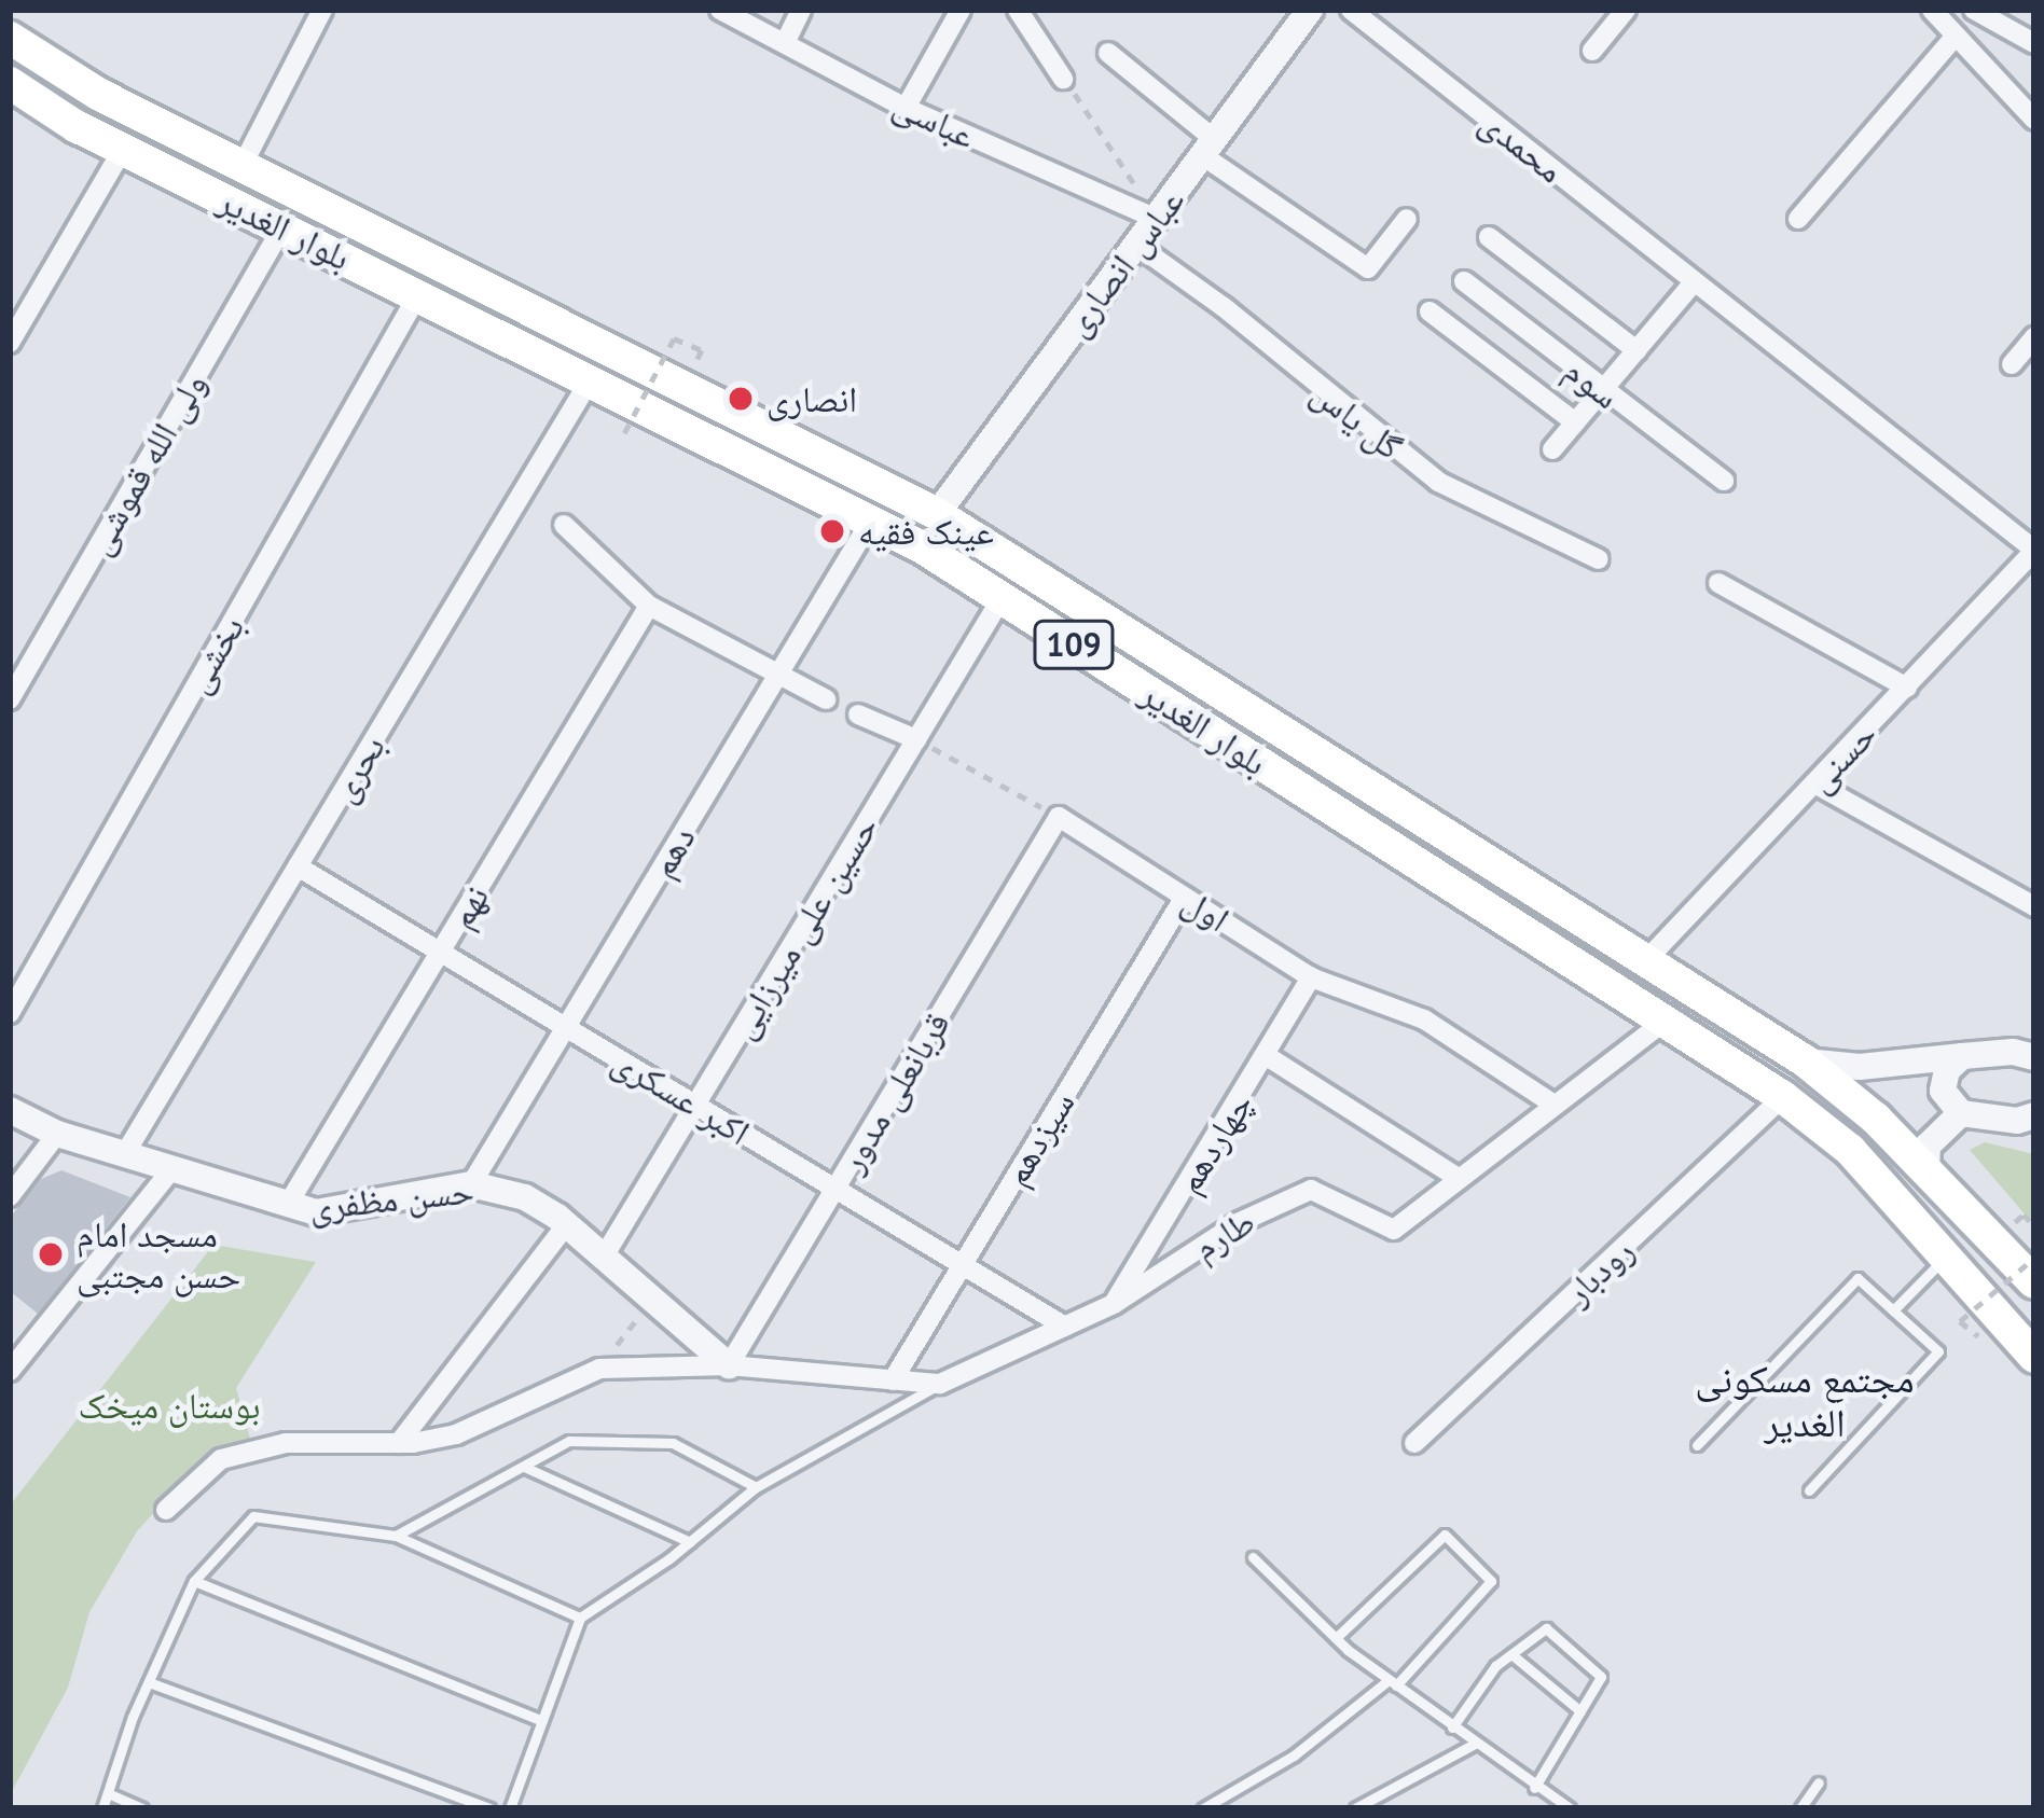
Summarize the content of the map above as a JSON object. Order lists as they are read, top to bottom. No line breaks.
{"streets":{"main road":["بلوار الغدیر","109"],"street":["عباسی","محمدی","عباس انصاری","سوم","گل یاس","ولی الله قموشی","بخشی","حسنی","بحری","دهم","نهم","اول","حسین علی میرزایی","قربانعلی مدور","اکبر عسکری","سیزدهم","چهاردهم","حسن مظفری","طارم","رودبار"]},"crossings":[["عباسی","عباس انصاری"],["محمدی","حسنی"],["بلوار الغدیر","عباس انصاری"],["بلوار الغدیر","ولی الله قموشی"],["بلوار الغدیر","بخشی"],["بلوار الغدیر","حسنی"],["بلوار الغدیر","بحری"],["بلوار الغدیر","دهم"],["بلوار الغدیر","حسین علی میرزایی"],["بلوار الغدیر","طارم"],["بلوار الغدیر","رودبار"],["عباس انصاری","گل یاس"],["بحری","اکبر عسکری"],["بحری","حسن مظفری"],["دهم","اکبر عسکری"],["دهم","حسن مظفری"],["نهم","اکبر عسکری"],["نهم","حسن مظفری"],["اول","قربانعلی مدور"],["اول","سیزدهم"],["اول","چهاردهم"],["اول","طارم"],["حسین علی میرزایی","اکبر عسکری"],["حسین علی میرزایی","حسن مظفری"],["قربانعلی مدور","اکبر عسکری"],["قربانعلی مدور","حسن مظفری"],["قربانعلی مدور","طارم"],["اکبر عسکری","سیزدهم"],["اکبر عسکری","طارم"],["سیزدهم","طارم"],["چهاردهم","طارم"],["حسن مظفری","طارم"]],"districts":["مجتمع مسکونی الغدیر"],"parks":["بوستان میخک"],"places":["انصاری","عینک فقیه","مسجد امام حسن مجتبی"]}
